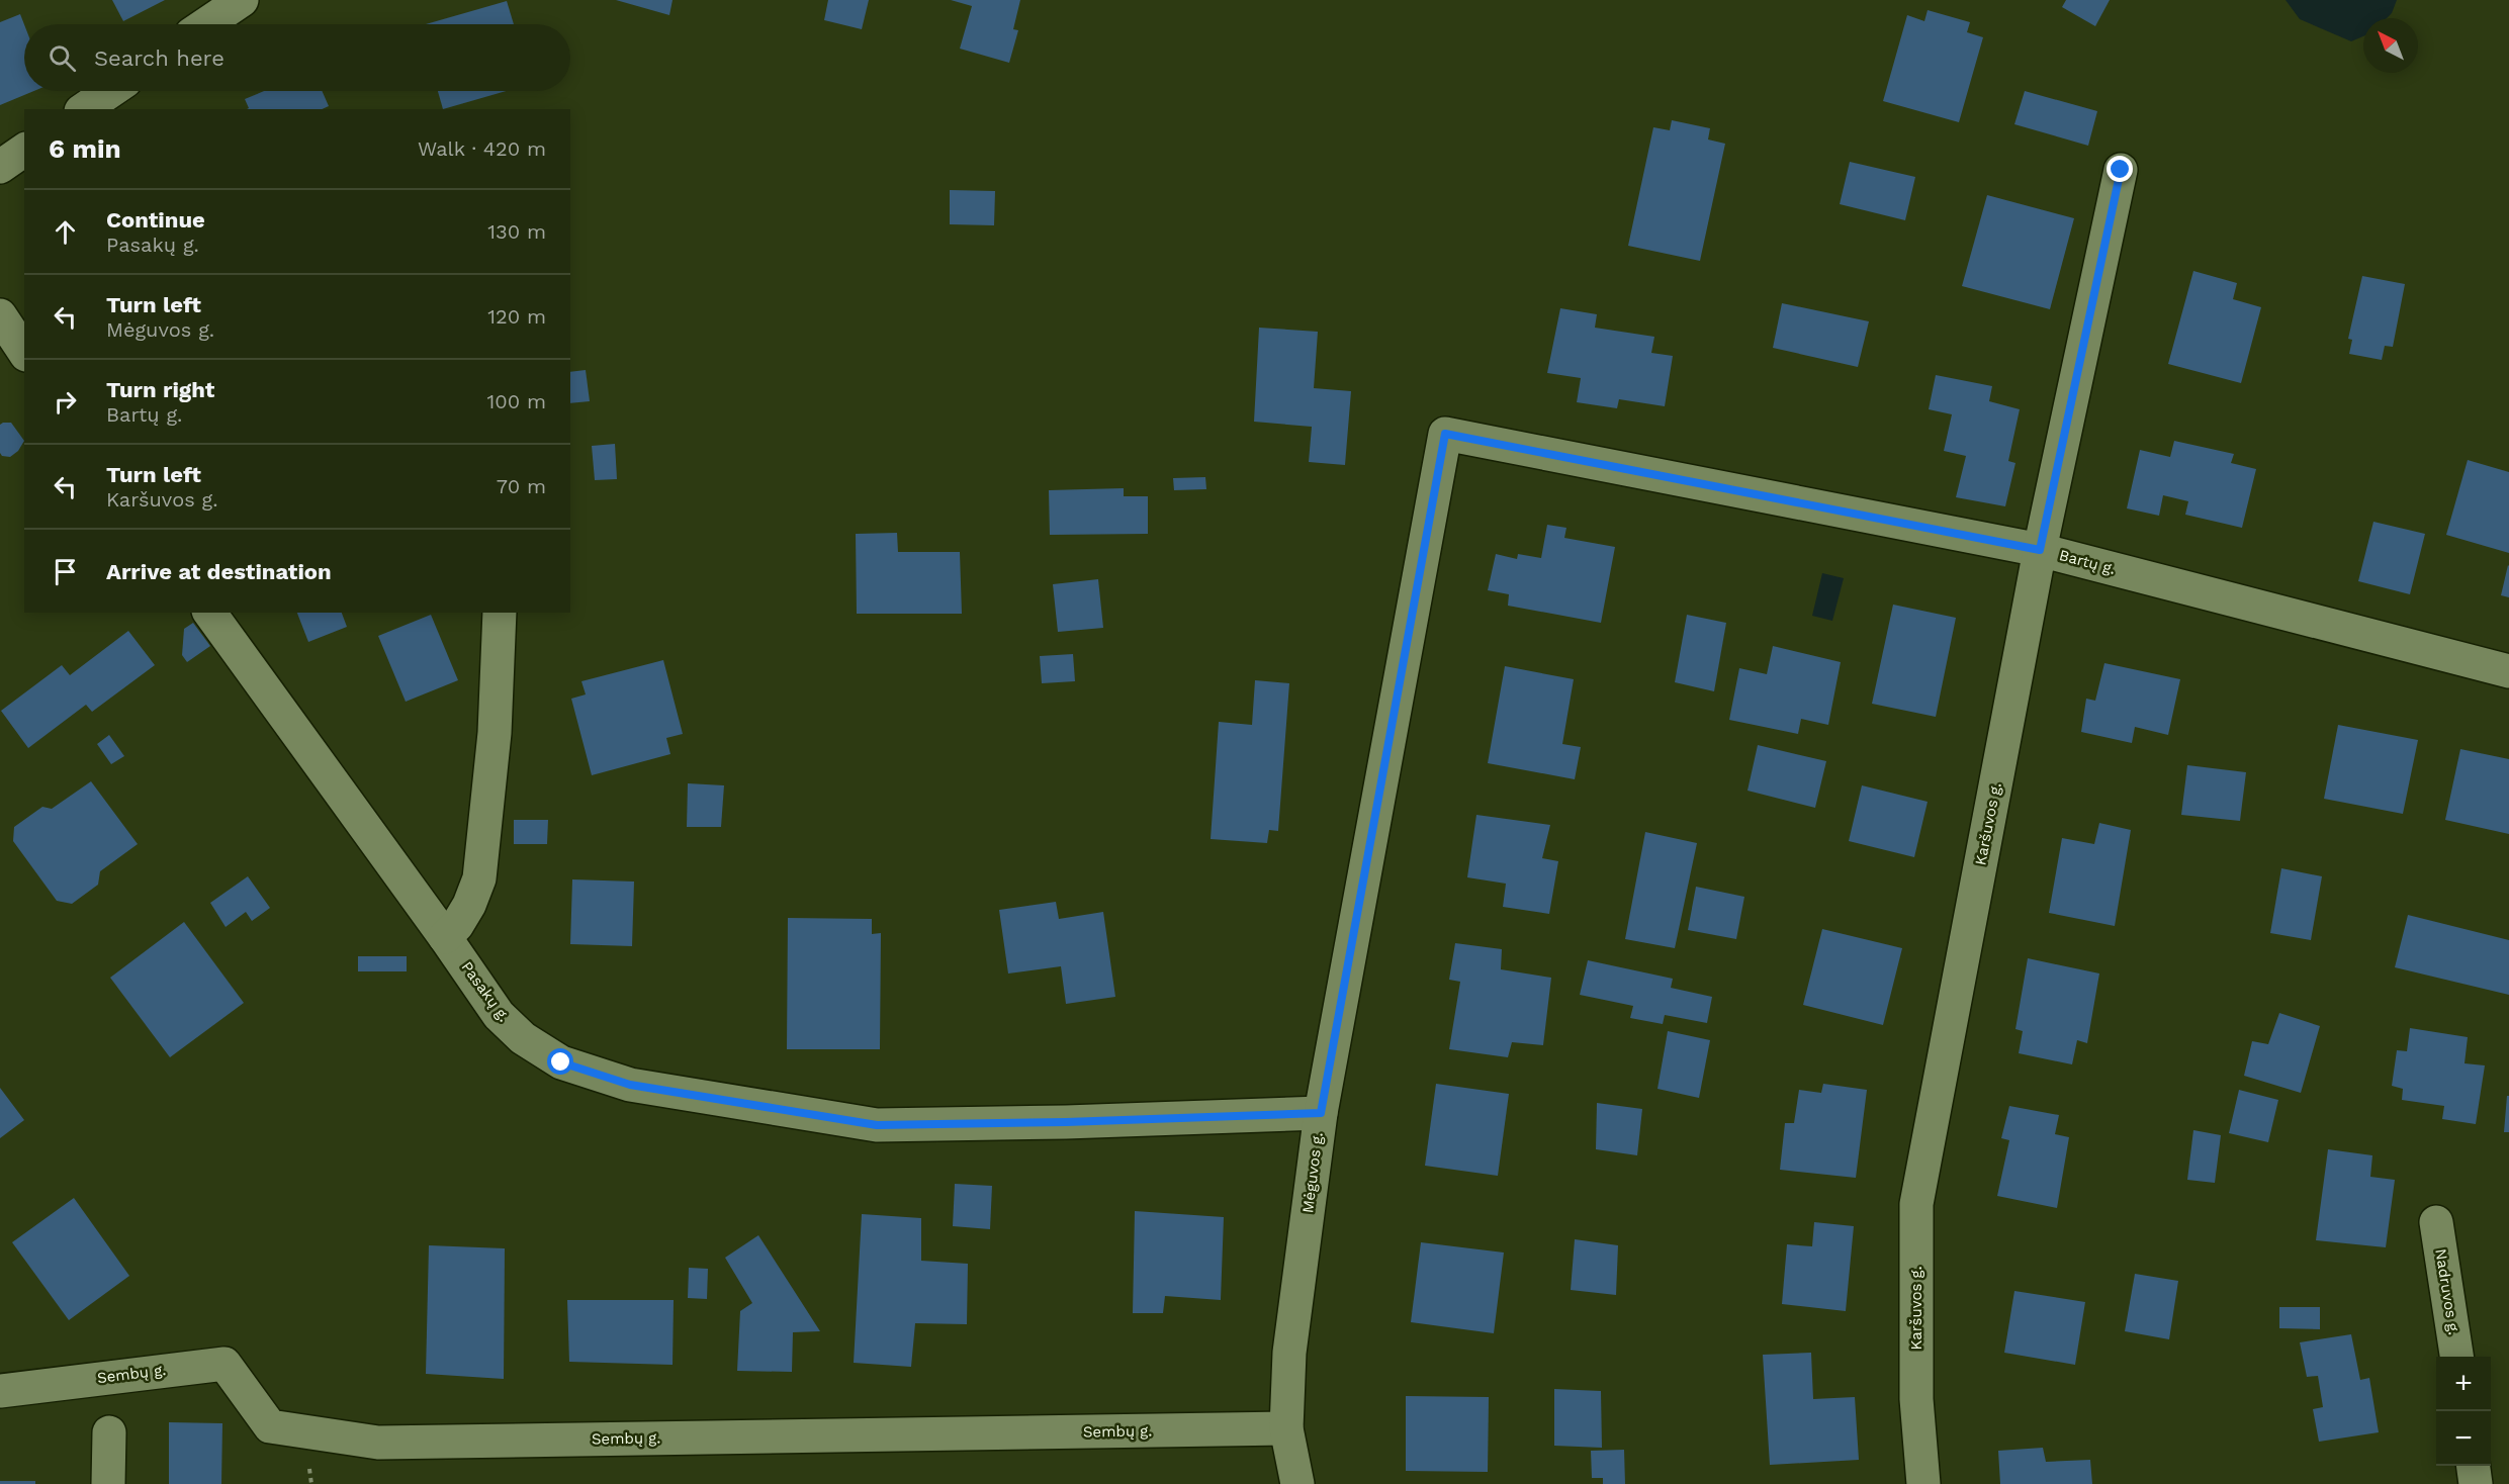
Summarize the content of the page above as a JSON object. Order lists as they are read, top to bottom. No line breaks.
{"streets":{"street":["Bartų g.","Karšuvos g.","Pasakų g.","Mėguvos g.","Nadruvos g.","Sembų g."]},"crossings":[["Bartų g.","Karšuvos g."],["Bartų g.","Mėguvos g."],["Pasakų g.","Mėguvos g."],["Mėguvos g.","Sembų g."]],"north":"top left","page":{"search":"Search here","heading":["6 min","Walk · 420 m"],"list":[["Continue","Pasakų g.","130 m"],["Turn left","Mėguvos g.","120 m"],["Turn right","Bartų g.","100 m"],["Turn left","Karšuvos g.","70 m"],"Arrive at destination"],"map_buttons":["+","−"]}}
